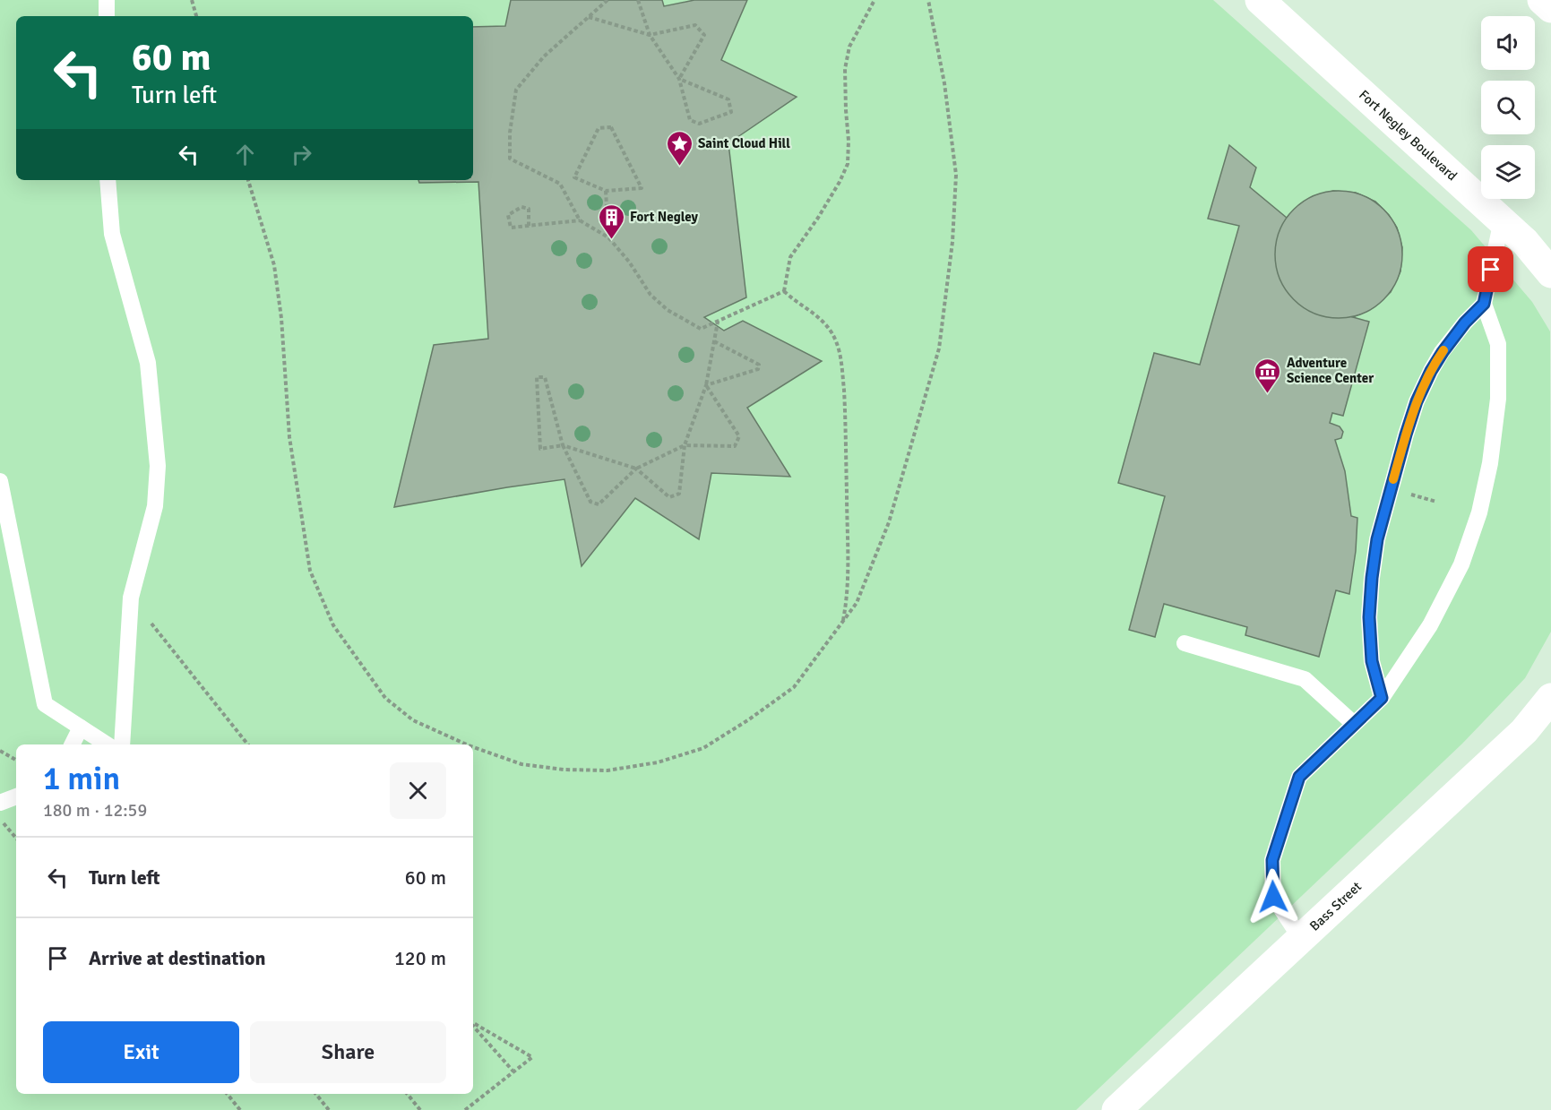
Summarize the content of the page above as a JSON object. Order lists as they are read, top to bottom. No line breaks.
{"streets":{"main road":["Fort Negley Boulevard","Bass Street"]},"places":{"place":["Saint Cloud Hill"],"building":["Fort Negley"],"museum":["Adventure Science Center"]},"page":{"turn":["60 m","Turn left"],"heading":["1 min","180 m · 12:59"],"list":[{"name":"Turn left","value":"60 m"},{"name":"Arrive at destination","value":"120 m"}],"buttons":["Exit","Share"]}}
